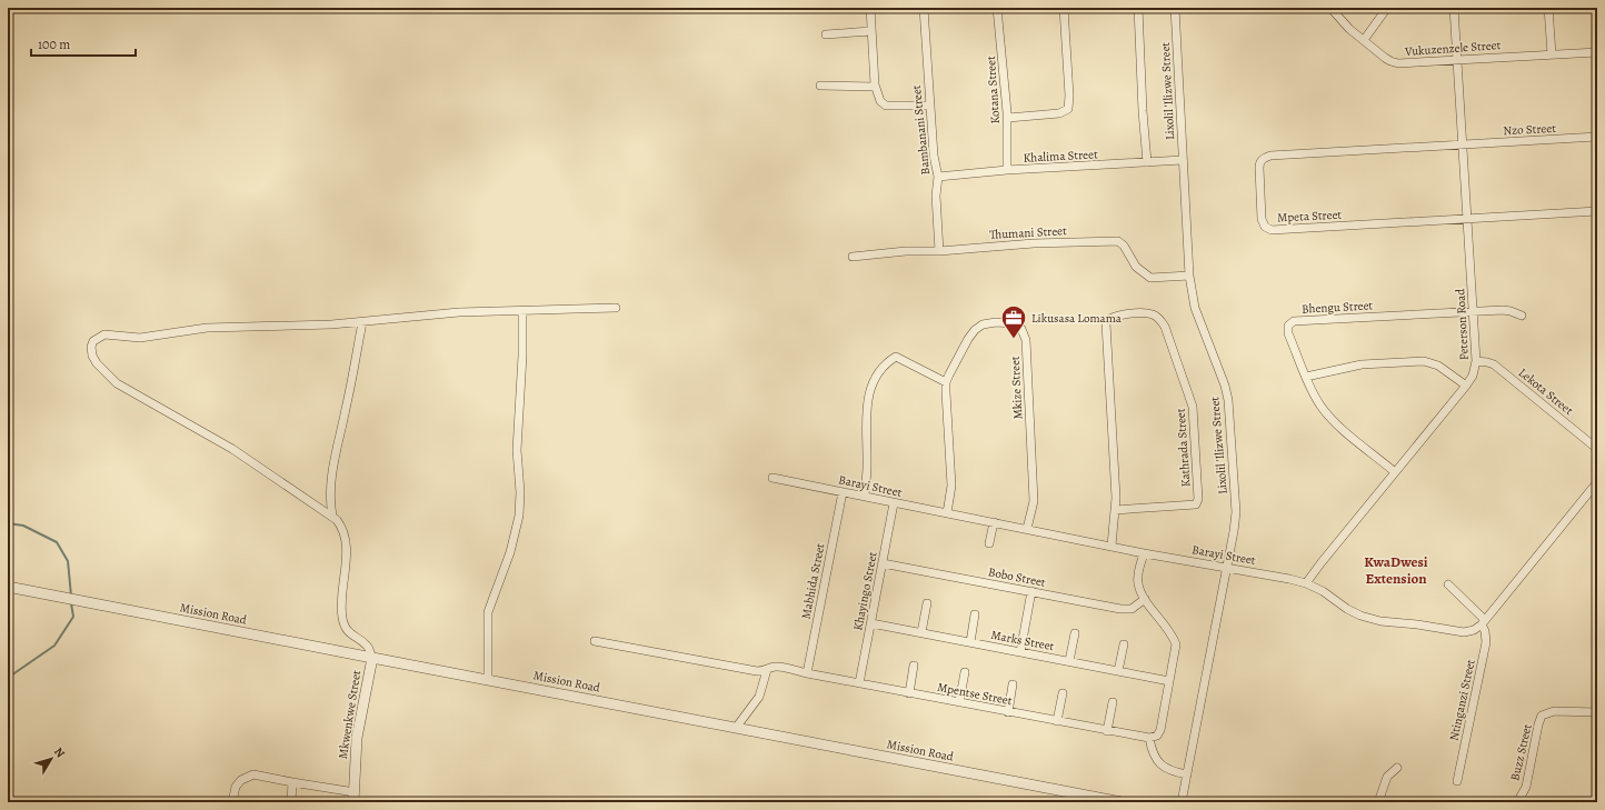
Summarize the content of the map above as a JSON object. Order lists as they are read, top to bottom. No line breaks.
{"streets":{"street":["Vukuzenzele Street","Kotana Street","Lixolil 'Ilizwe Street","Nzo Street","Bambanani Street","Khalima Street","Mpeta Street","Thumani Street","Bhengu Street","Peterson Road","Mkize Street","Lekota Street","Kathrada Street","Barayi Street","Bobo Street","Mabhida Street","Khayingo Street","Mission Road","Marks Street","Mpentse Street","Ntinganzi Street","Mkwenkwe Street","Buzz Street"]},"crossings":[["Vukuzenzele Street","Peterson Road"],["Kotana Street","Khalima Street"],["Lixolil 'Ilizwe Street","Khalima Street"],["Lixolil 'Ilizwe Street","Thumani Street"],["Lixolil 'Ilizwe Street","Barayi Street"],["Nzo Street","Mpeta Street"],["Nzo Street","Peterson Road"],["Bambanani Street","Khalima Street"],["Bambanani Street","Thumani Street"],["Mpeta Street","Peterson Road"],["Bhengu Street","Peterson Road"],["Peterson Road","Lekota Street"],["Peterson Road","Barayi Street"],["Mkize Street","Barayi Street"],["Kathrada Street","Barayi Street"],["Barayi Street","Mabhida Street"],["Barayi Street","Khayingo Street"],["Barayi Street","Ntinganzi Street"],["Bobo Street","Khayingo Street"],["Mabhida Street","Mpentse Street"],["Khayingo Street","Marks Street"],["Khayingo Street","Mpentse Street"],["Mission Road","Mkwenkwe Street"]],"districts":["KwaDwesi Extension"],"places":{"office":["Likusasa Lomama"]},"scale_bar":"100 m","north":"top right"}
